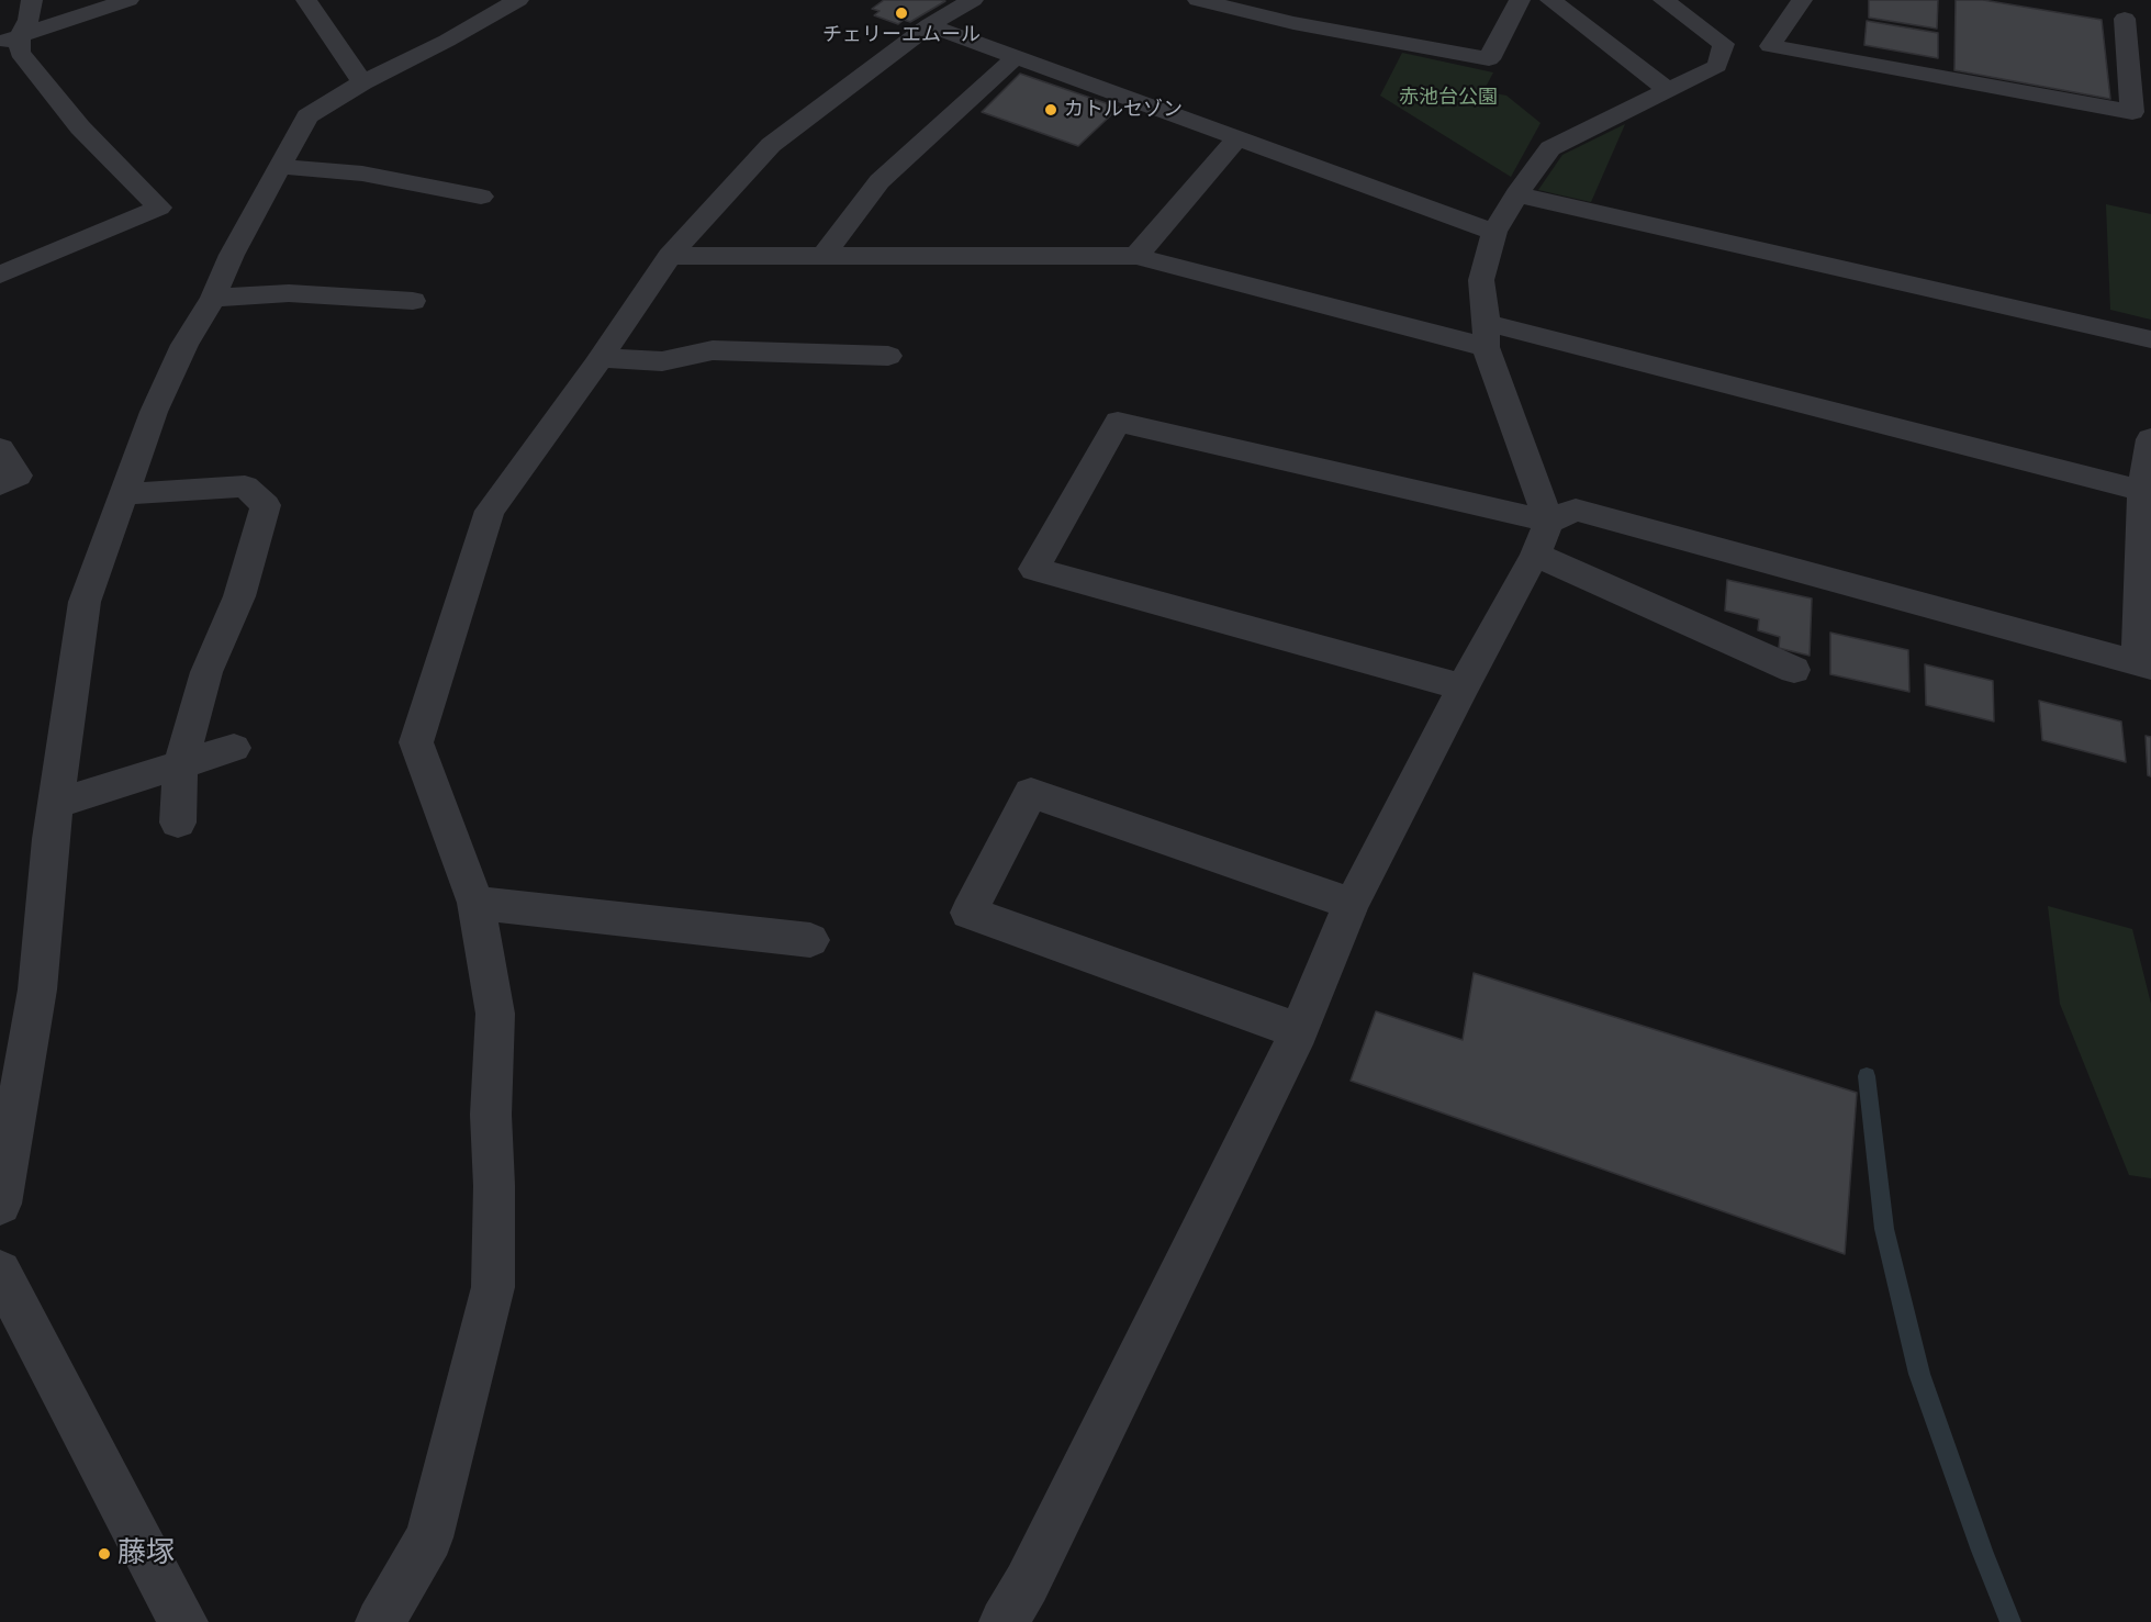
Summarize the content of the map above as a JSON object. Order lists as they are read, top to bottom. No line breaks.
{"parks":["赤池台公園"],"places":["チェリーエムール","カトルセゾン","藤塚"]}
